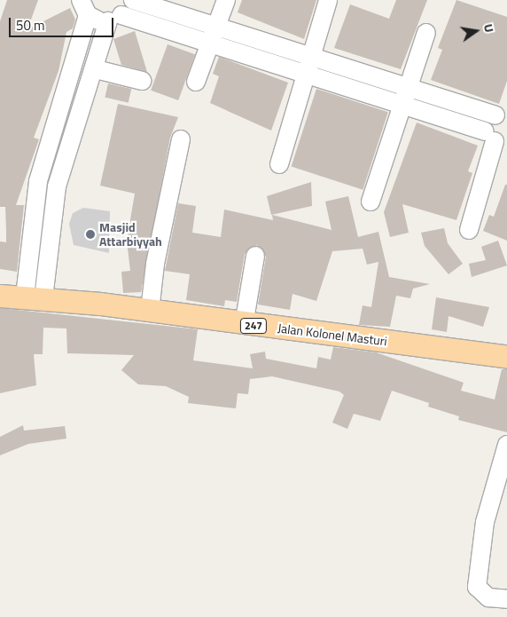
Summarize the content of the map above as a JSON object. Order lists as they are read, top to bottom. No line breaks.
{"streets":{"main road":["247","Jalan Kolonel Masturi"]},"places":["Masjid Attarbiyyah"],"scale_bar":"50 m","north":"right"}
